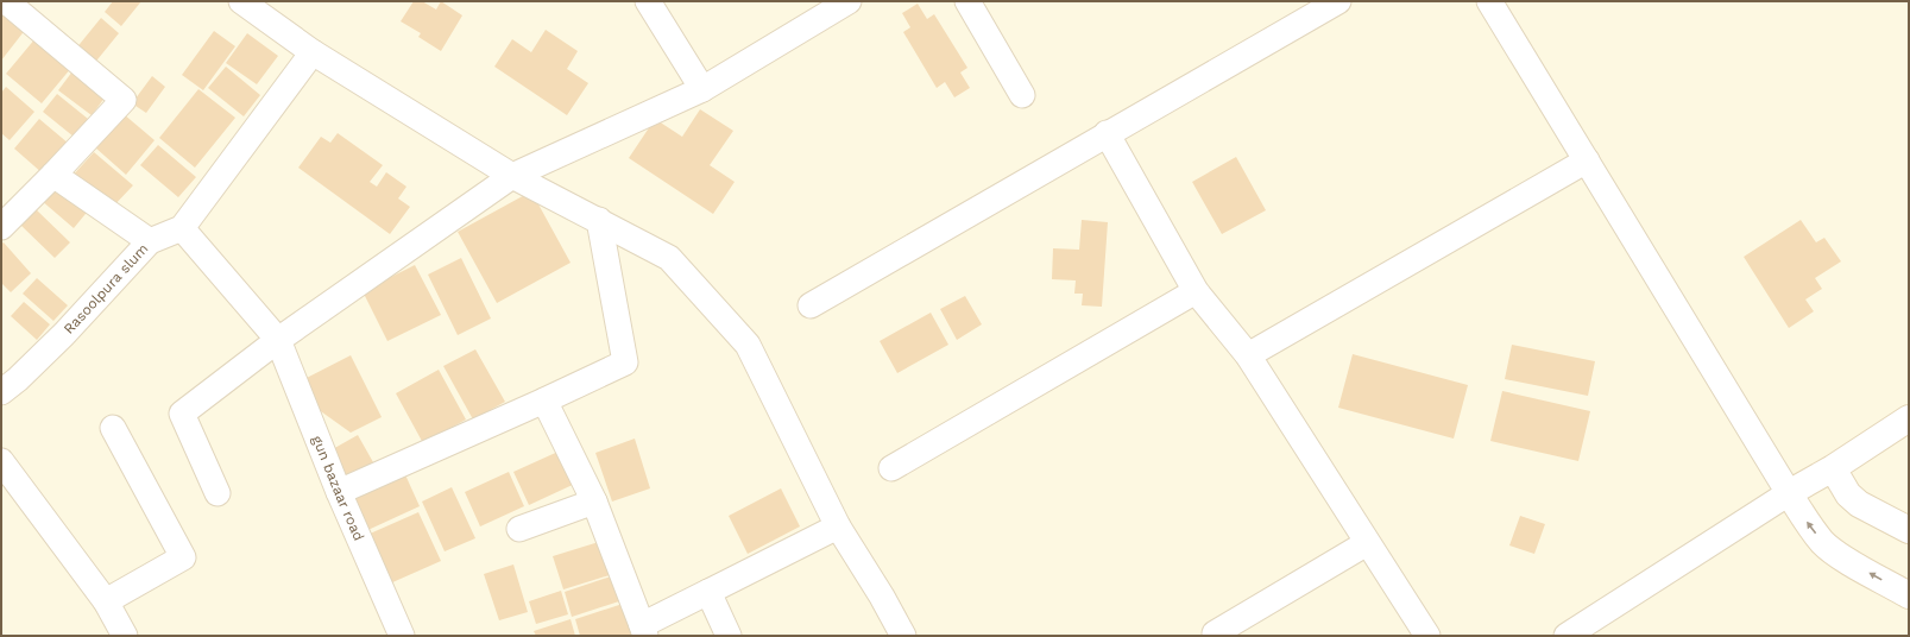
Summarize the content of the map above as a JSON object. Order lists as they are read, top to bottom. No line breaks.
{"streets":{"street":["Rasoolpura slum","gun bazaar road"]},"crossings":[["Rasoolpura slum","gun bazaar road"]]}
